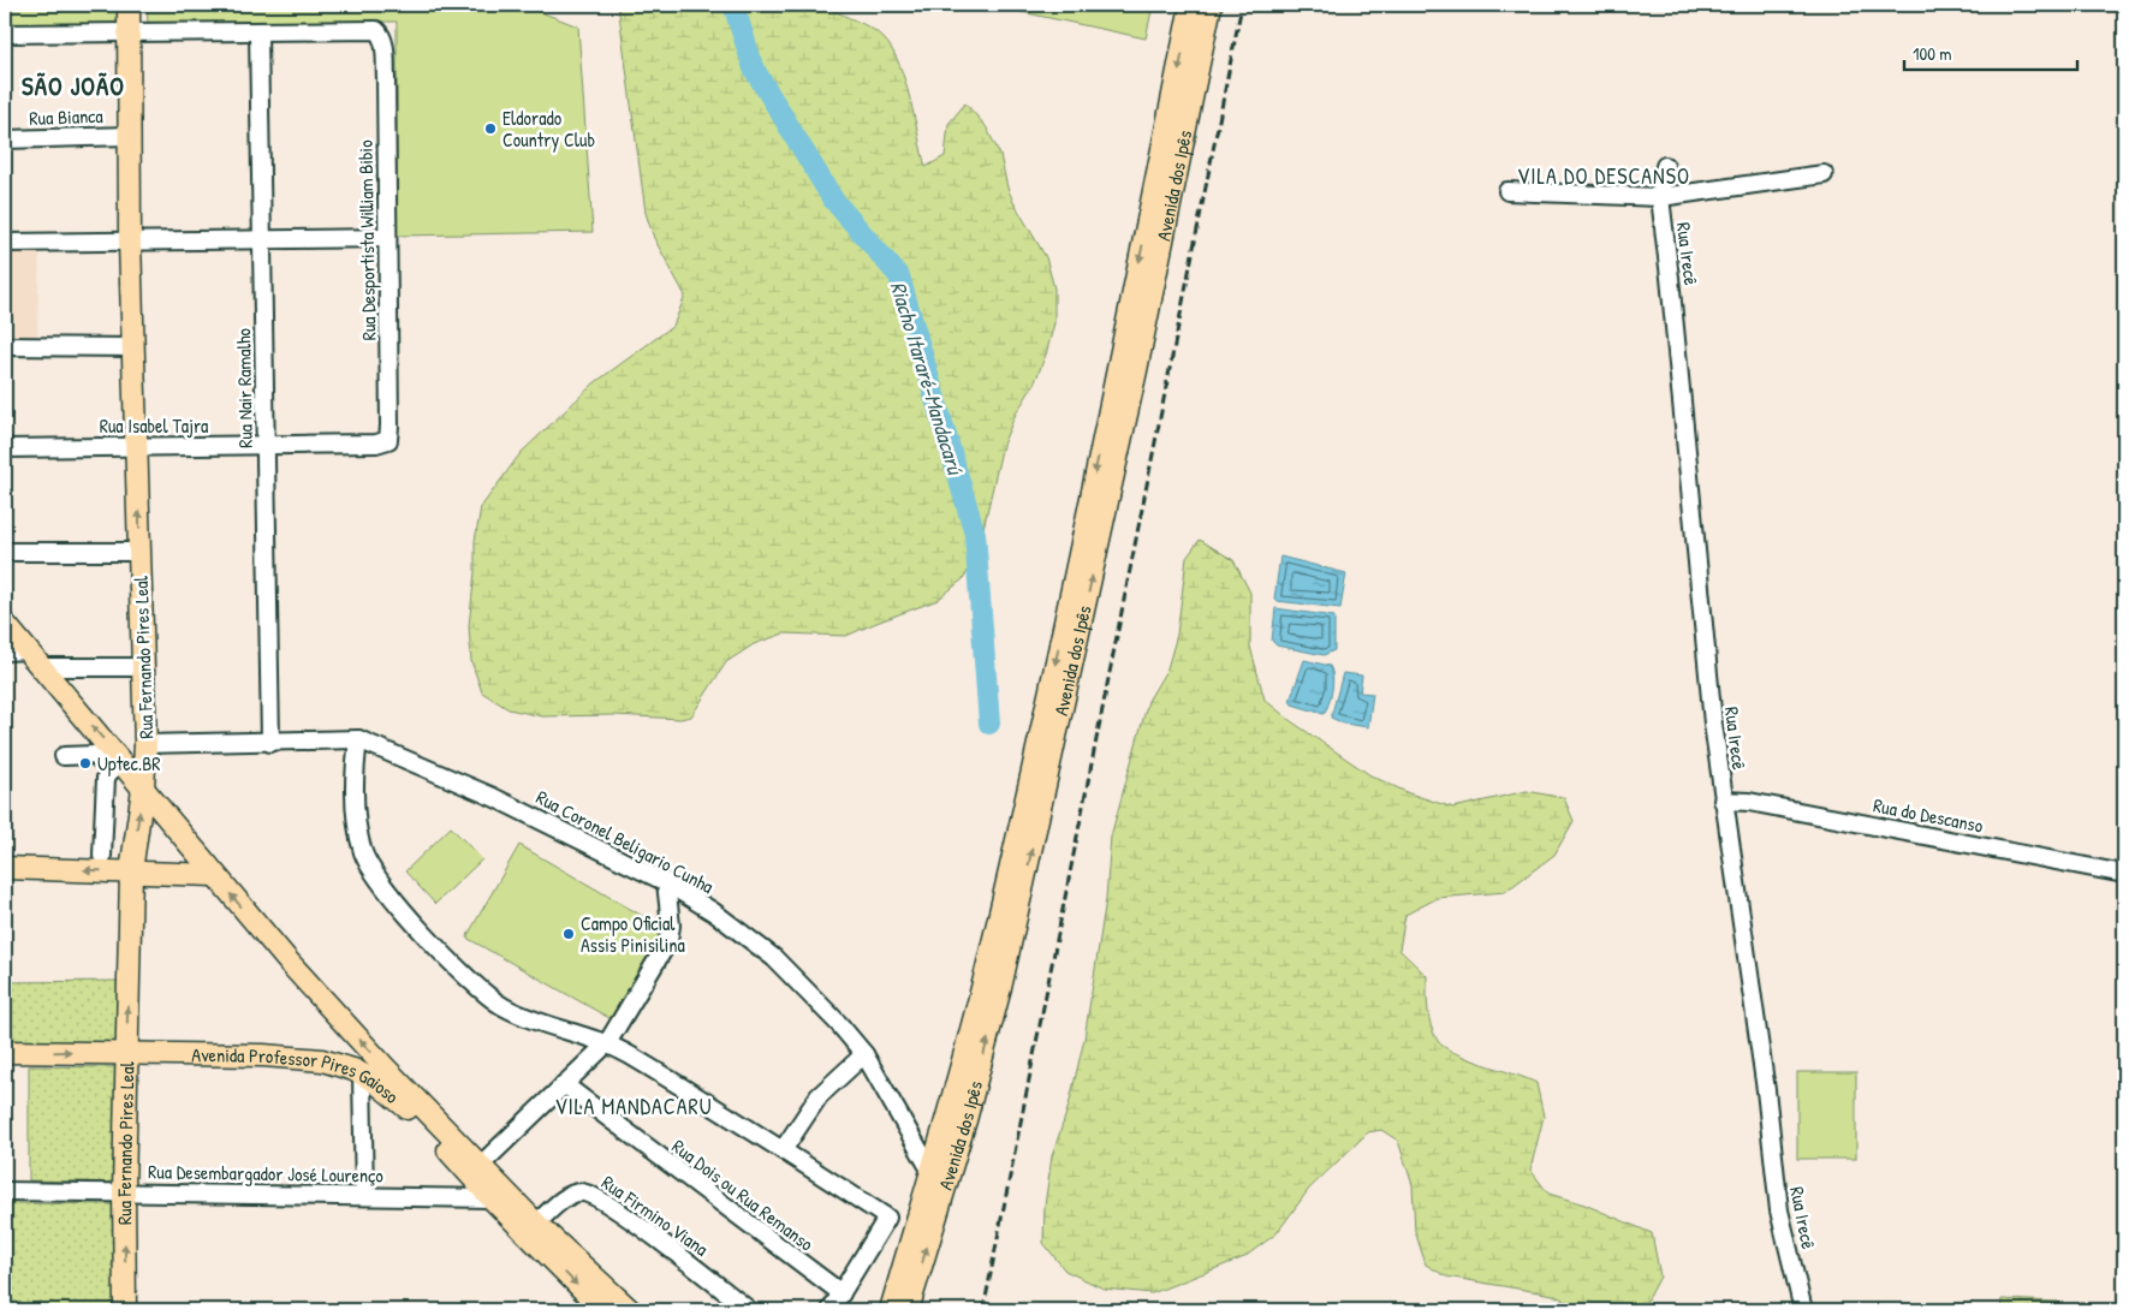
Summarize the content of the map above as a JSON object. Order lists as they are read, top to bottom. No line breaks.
{"streets":{"main road":["Avenida dos Ipês","Rua Fernando Pires Leal","Avenida Professor Pires Gaioso"],"street":["Rua Bianca","Rua Desportista William Bibio","Rua Irecê","Rua Nair Ramalho","Rua Isabel Tajra","Rua do Descanso","Rua Coronel Beligario Cunha","Rua Desembargador José Lourenço","Rua Dois ou Rua Remanso","Rua Firmino Viana"]},"crossings":[["Rua Bianca","Rua Fernando Pires Leal"],["Avenida dos Ipês","Rua Coronel Beligario Cunha"],["Rua Desportista William Bibio","Rua Nair Ramalho"],["Rua Desportista William Bibio","Rua Isabel Tajra"],["Rua Irecê","Rua do Descanso"],["Rua Nair Ramalho","Rua Isabel Tajra"],["Rua Isabel Tajra","Rua Fernando Pires Leal"],["Rua Fernando Pires Leal","Avenida Professor Pires Gaioso"],["Rua Fernando Pires Leal","Rua Desembargador José Lourenço"],["Avenida Professor Pires Gaioso","Rua Desembargador José Lourenço"],["Avenida Professor Pires Gaioso","Rua Firmino Viana"]],"one_way":["Rua Fernando Pires Leal"],"districts":["SÃO JOÃO","VILA DO DESCANSO","VILA MANDACARU"],"water":["Riacho Itararé-Mandacarú"],"places":["Eldorado Country Club","Uptec.BR","Campo Oficial Assis Pinisilina"],"scale_bar":"100 m"}
